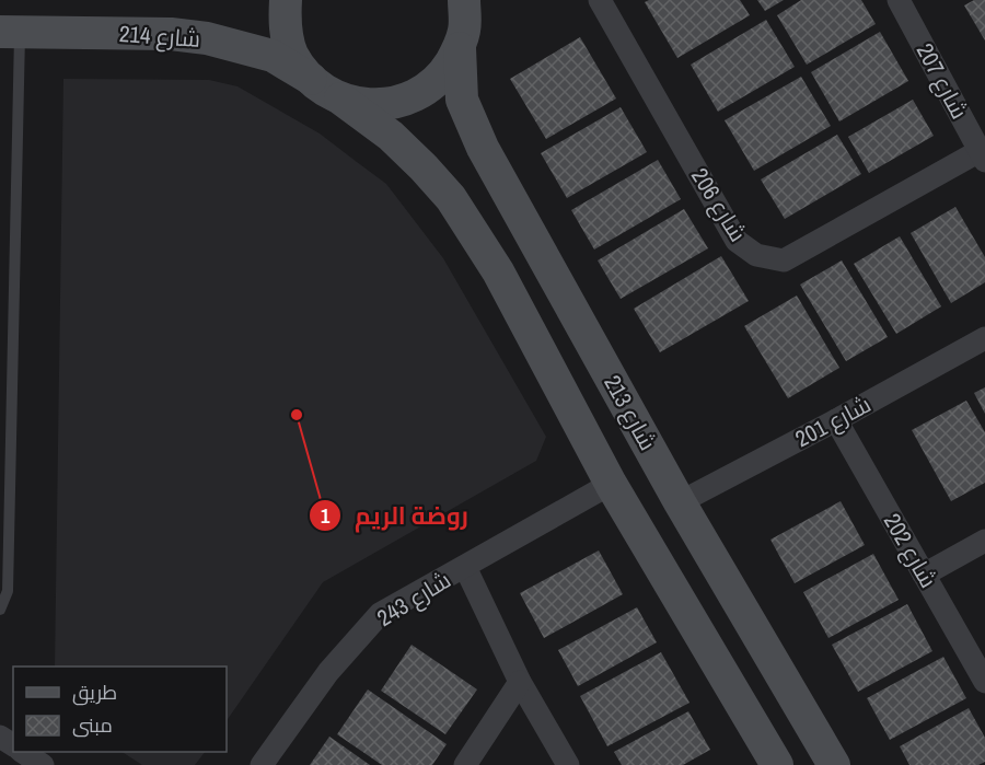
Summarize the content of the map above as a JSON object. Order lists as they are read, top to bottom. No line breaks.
{"streets":{"street":["شارع 214","شارع 207","شارع 206","شارع 213","شارع 201","شارع 202","شارع 243"]},"crossings":[["شارع 207","شارع 206"],["شارع 213","شارع 201"],["شارع 201","شارع 202"]],"places":["روضة الريم"],"legend":["طريق","مبنى"]}
